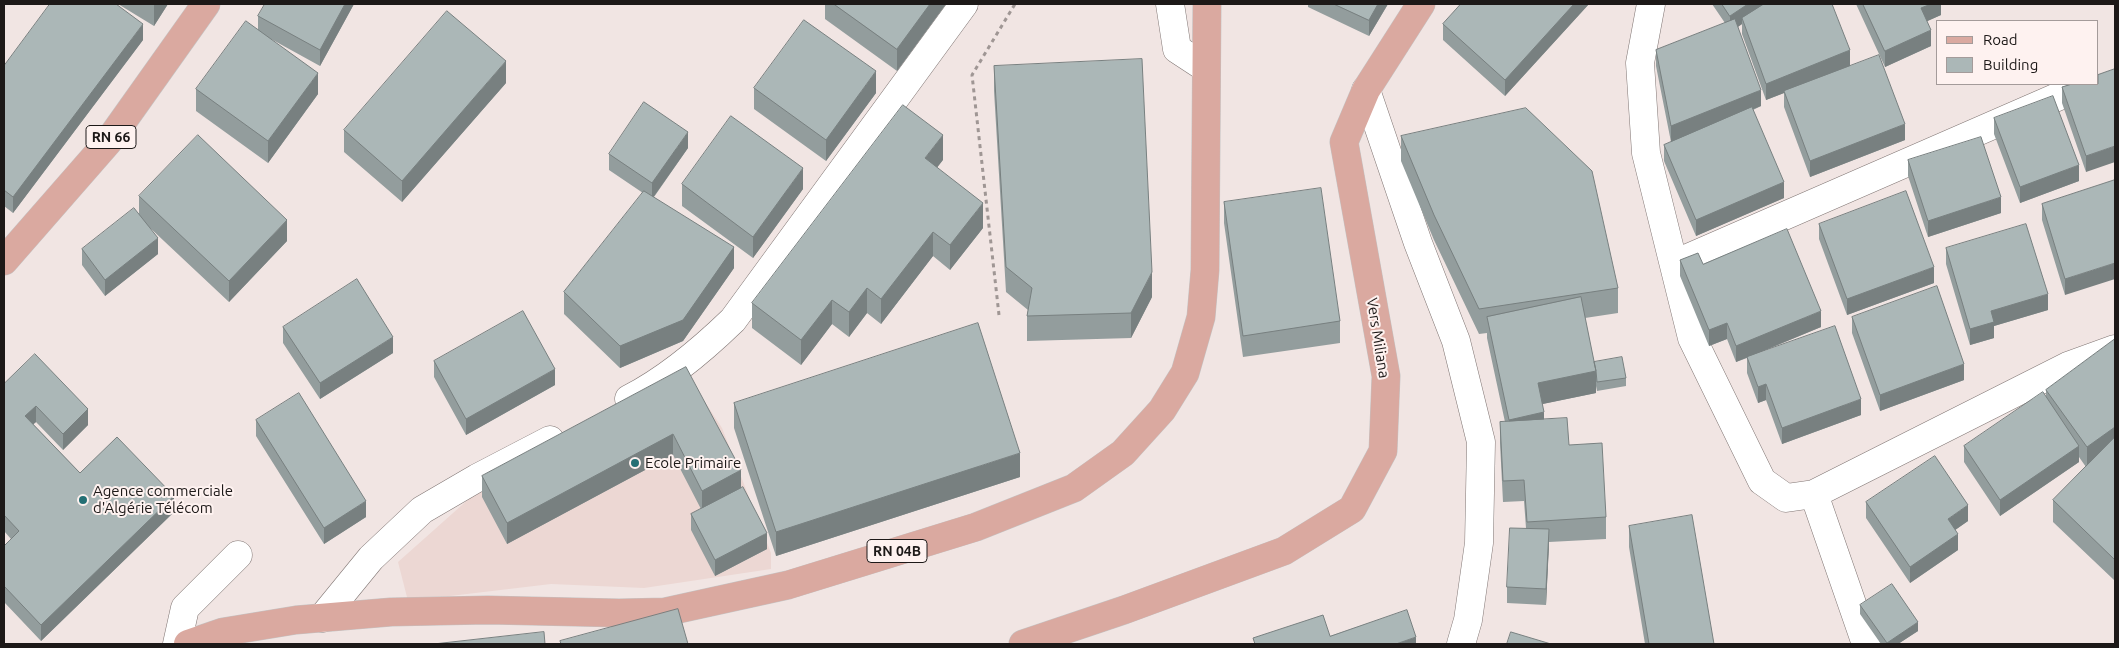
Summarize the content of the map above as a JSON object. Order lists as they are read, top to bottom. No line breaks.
{"streets":{"main road":["RN 66","Vers Miliana","RN 04B"]},"places":["Ecole Primaire","Agence commerciale d'Algérie Télécom"],"legend":["Road","Building"]}
